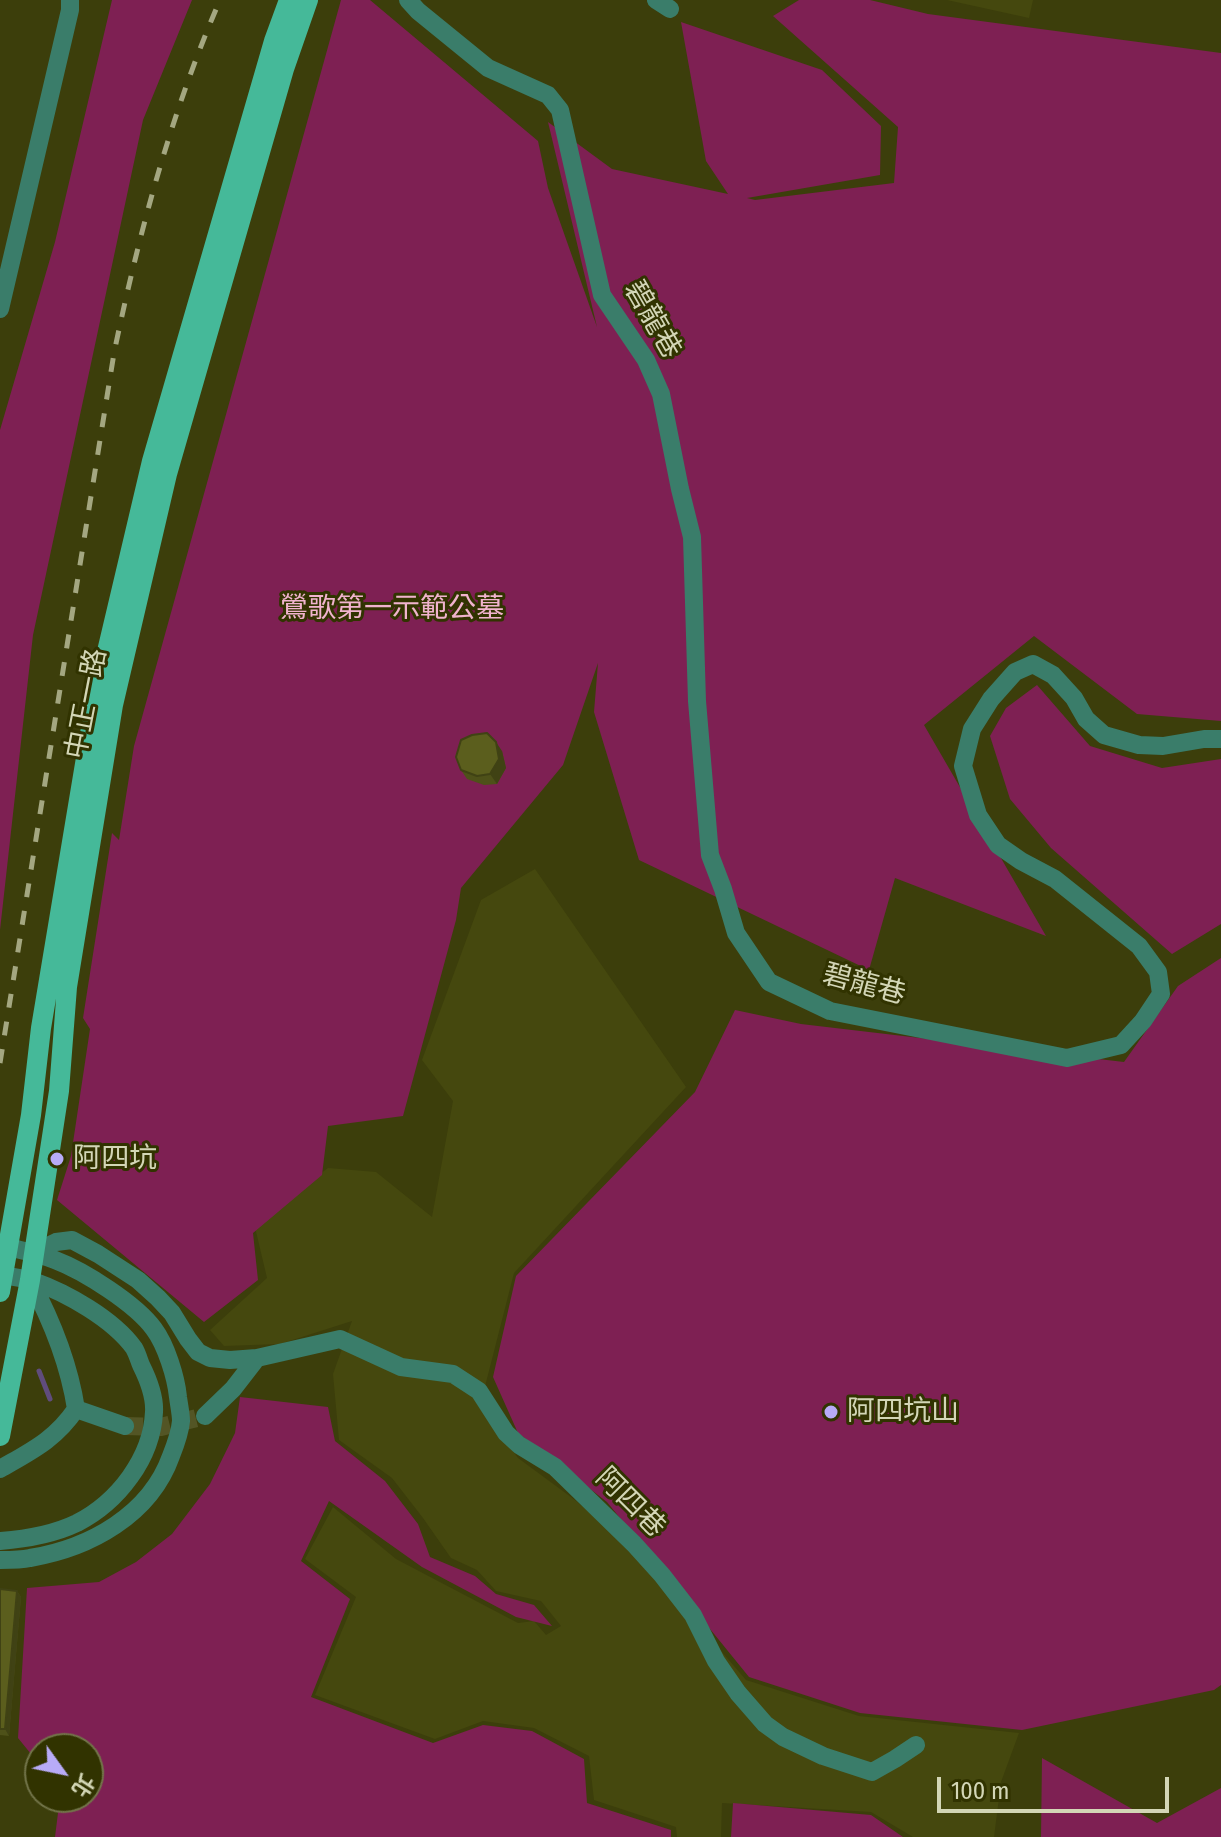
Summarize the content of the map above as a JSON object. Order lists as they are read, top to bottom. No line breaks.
{"streets":{"main road":["中正一路"],"street":["碧龍巷","阿四巷"]},"crossings":[["中正一路","阿四巷"]],"parks":["鶯歌第一示範公墓"],"places":["阿四坑","阿四坑山"],"scale_bar":"100 m","north":"bottom right"}
